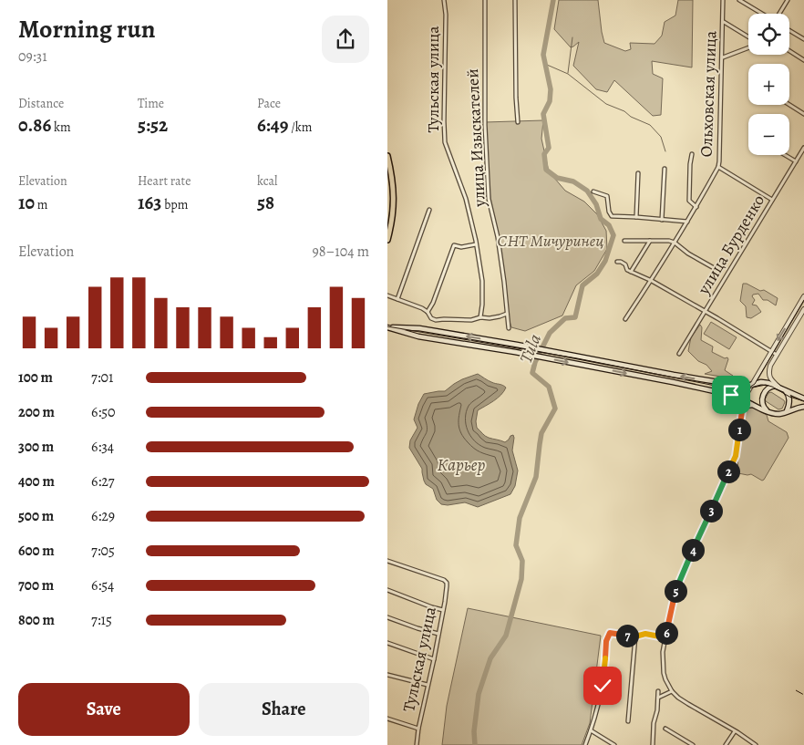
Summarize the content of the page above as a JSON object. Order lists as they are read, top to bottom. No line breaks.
{"streets":{"street":["Тульская улица","Ольховская улица","улица Изыскателей","улица Бурденко"]},"water":["Tula","Карьер"],"parks":["СНТ Мичуринец"],"page":{"heading":["Morning run","09:31"],"map_buttons":["+","−"],"stats":[["Distance","0.86 km"],["Time","5:52"],["Pace","6:49 /km"],["Elevation","10 m"],["Heart rate","163 bpm"],["kcal","58"]],"chart":["Elevation","98–104 m"],"list":[{"name":"100 m","note":"7:01"},{"name":"200 m","note":"6:50"},{"name":"300 m","note":"6:34"},{"name":"400 m","note":"6:27"},{"name":"500 m","note":"6:29"},{"name":"600 m","note":"7:05"},{"name":"700 m","note":"6:54"},{"name":"800 m","note":"7:15"}],"pins":["1","2","3","4","5","6","7"],"buttons":["Save","Share"]}}
